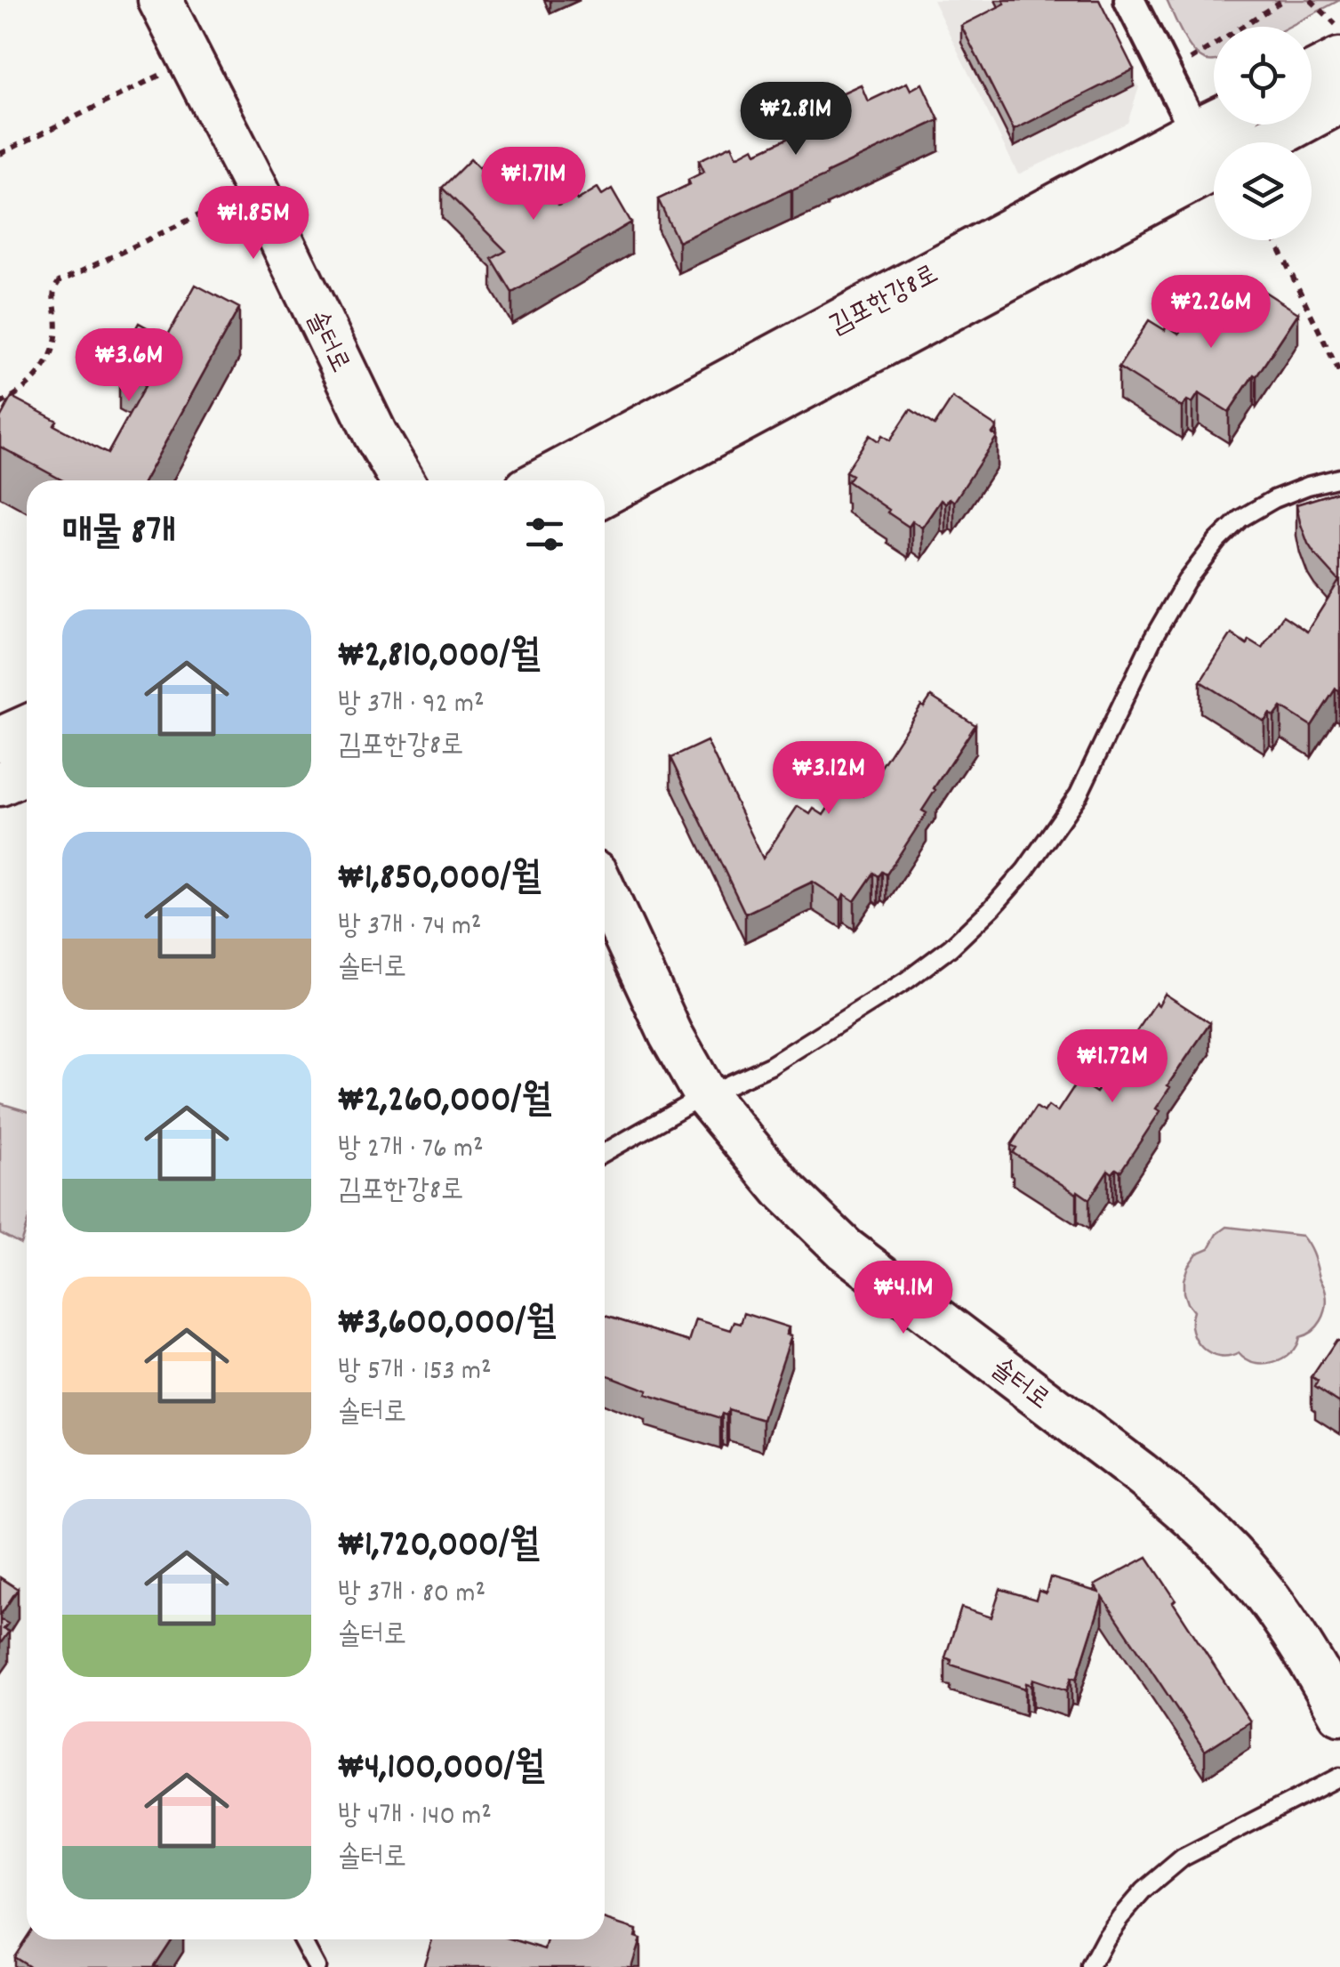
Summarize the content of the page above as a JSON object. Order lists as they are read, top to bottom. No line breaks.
{"streets":{"street":["김포한강8로","솔터로"]},"page":{"price":["₩2.81M","₩1.71M","₩1.85M","₩2.26M","₩3.6M","₩3.12M","₩1.72M","₩4.1M"],"heading":"매물 8개","list":[{"name":"₩2,810,000/월","note":"방 3개 · 92 m² · 김포한강8로"},{"name":"₩1,850,000/월","note":"방 3개 · 74 m² · 솔터로"},{"name":"₩2,260,000/월","note":"방 2개 · 76 m² · 김포한강8로"},{"name":"₩3,600,000/월","note":"방 5개 · 153 m² · 솔터로"},{"name":"₩1,720,000/월","note":"방 3개 · 80 m² · 솔터로"},{"name":"₩4,100,000/월","note":"방 4개 · 140 m² · 솔터로"}]}}
